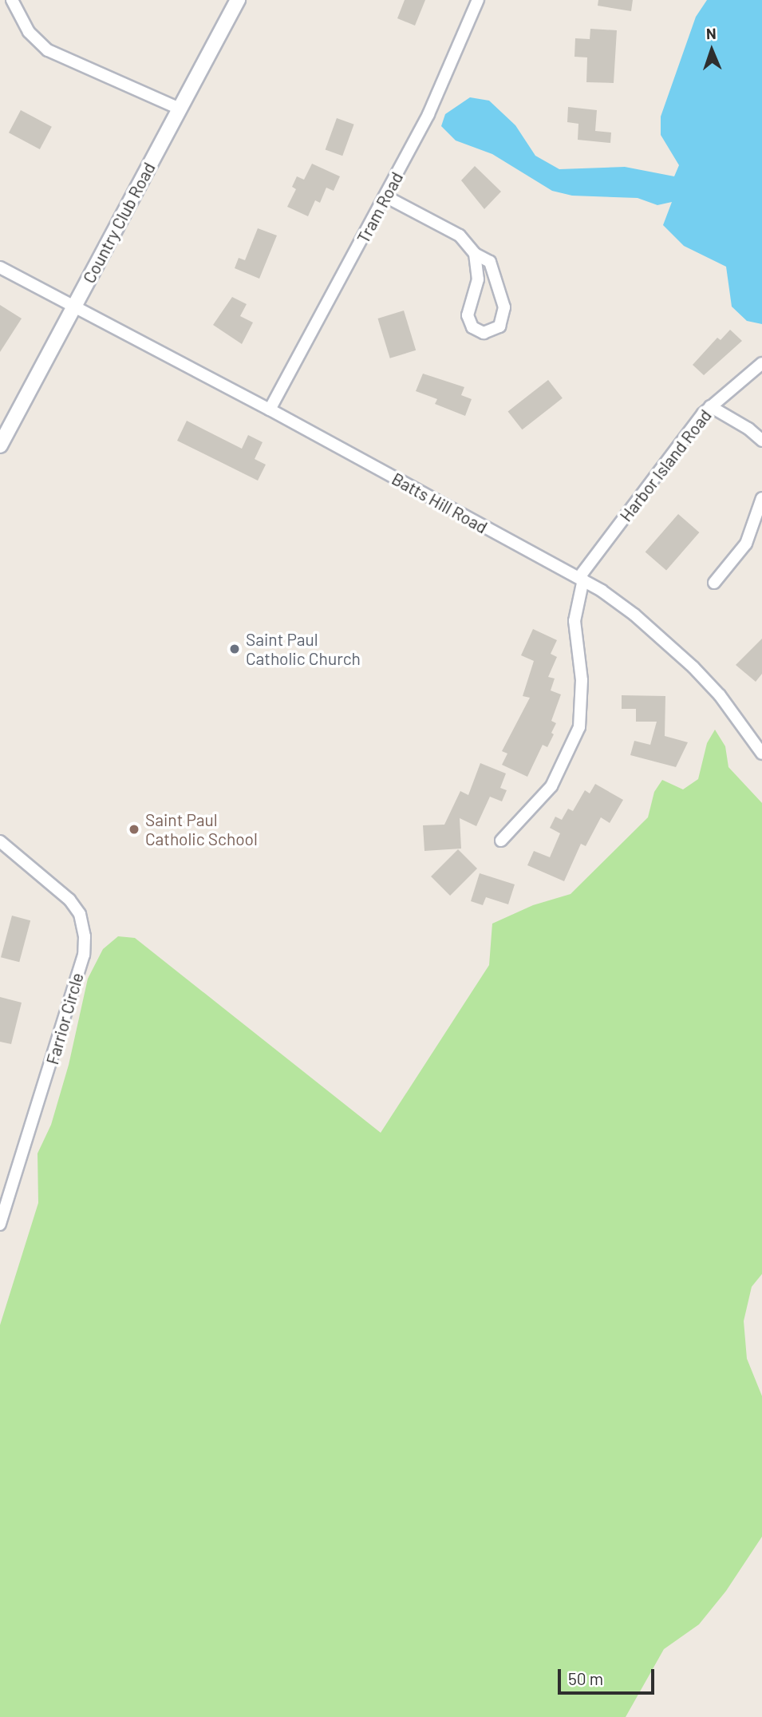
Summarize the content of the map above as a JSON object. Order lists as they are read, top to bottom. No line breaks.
{"streets":{"street":["Tram Road","Country Club Road","Harbor Island Road","Batts Hill Road","Farrior Circle"]},"crossings":[["Tram Road","Batts Hill Road"],["Country Club Road","Batts Hill Road"],["Harbor Island Road","Batts Hill Road"]],"places":["Saint Paul Catholic Church","Saint Paul Catholic School"],"scale_bar":"50 m","north":"top"}
